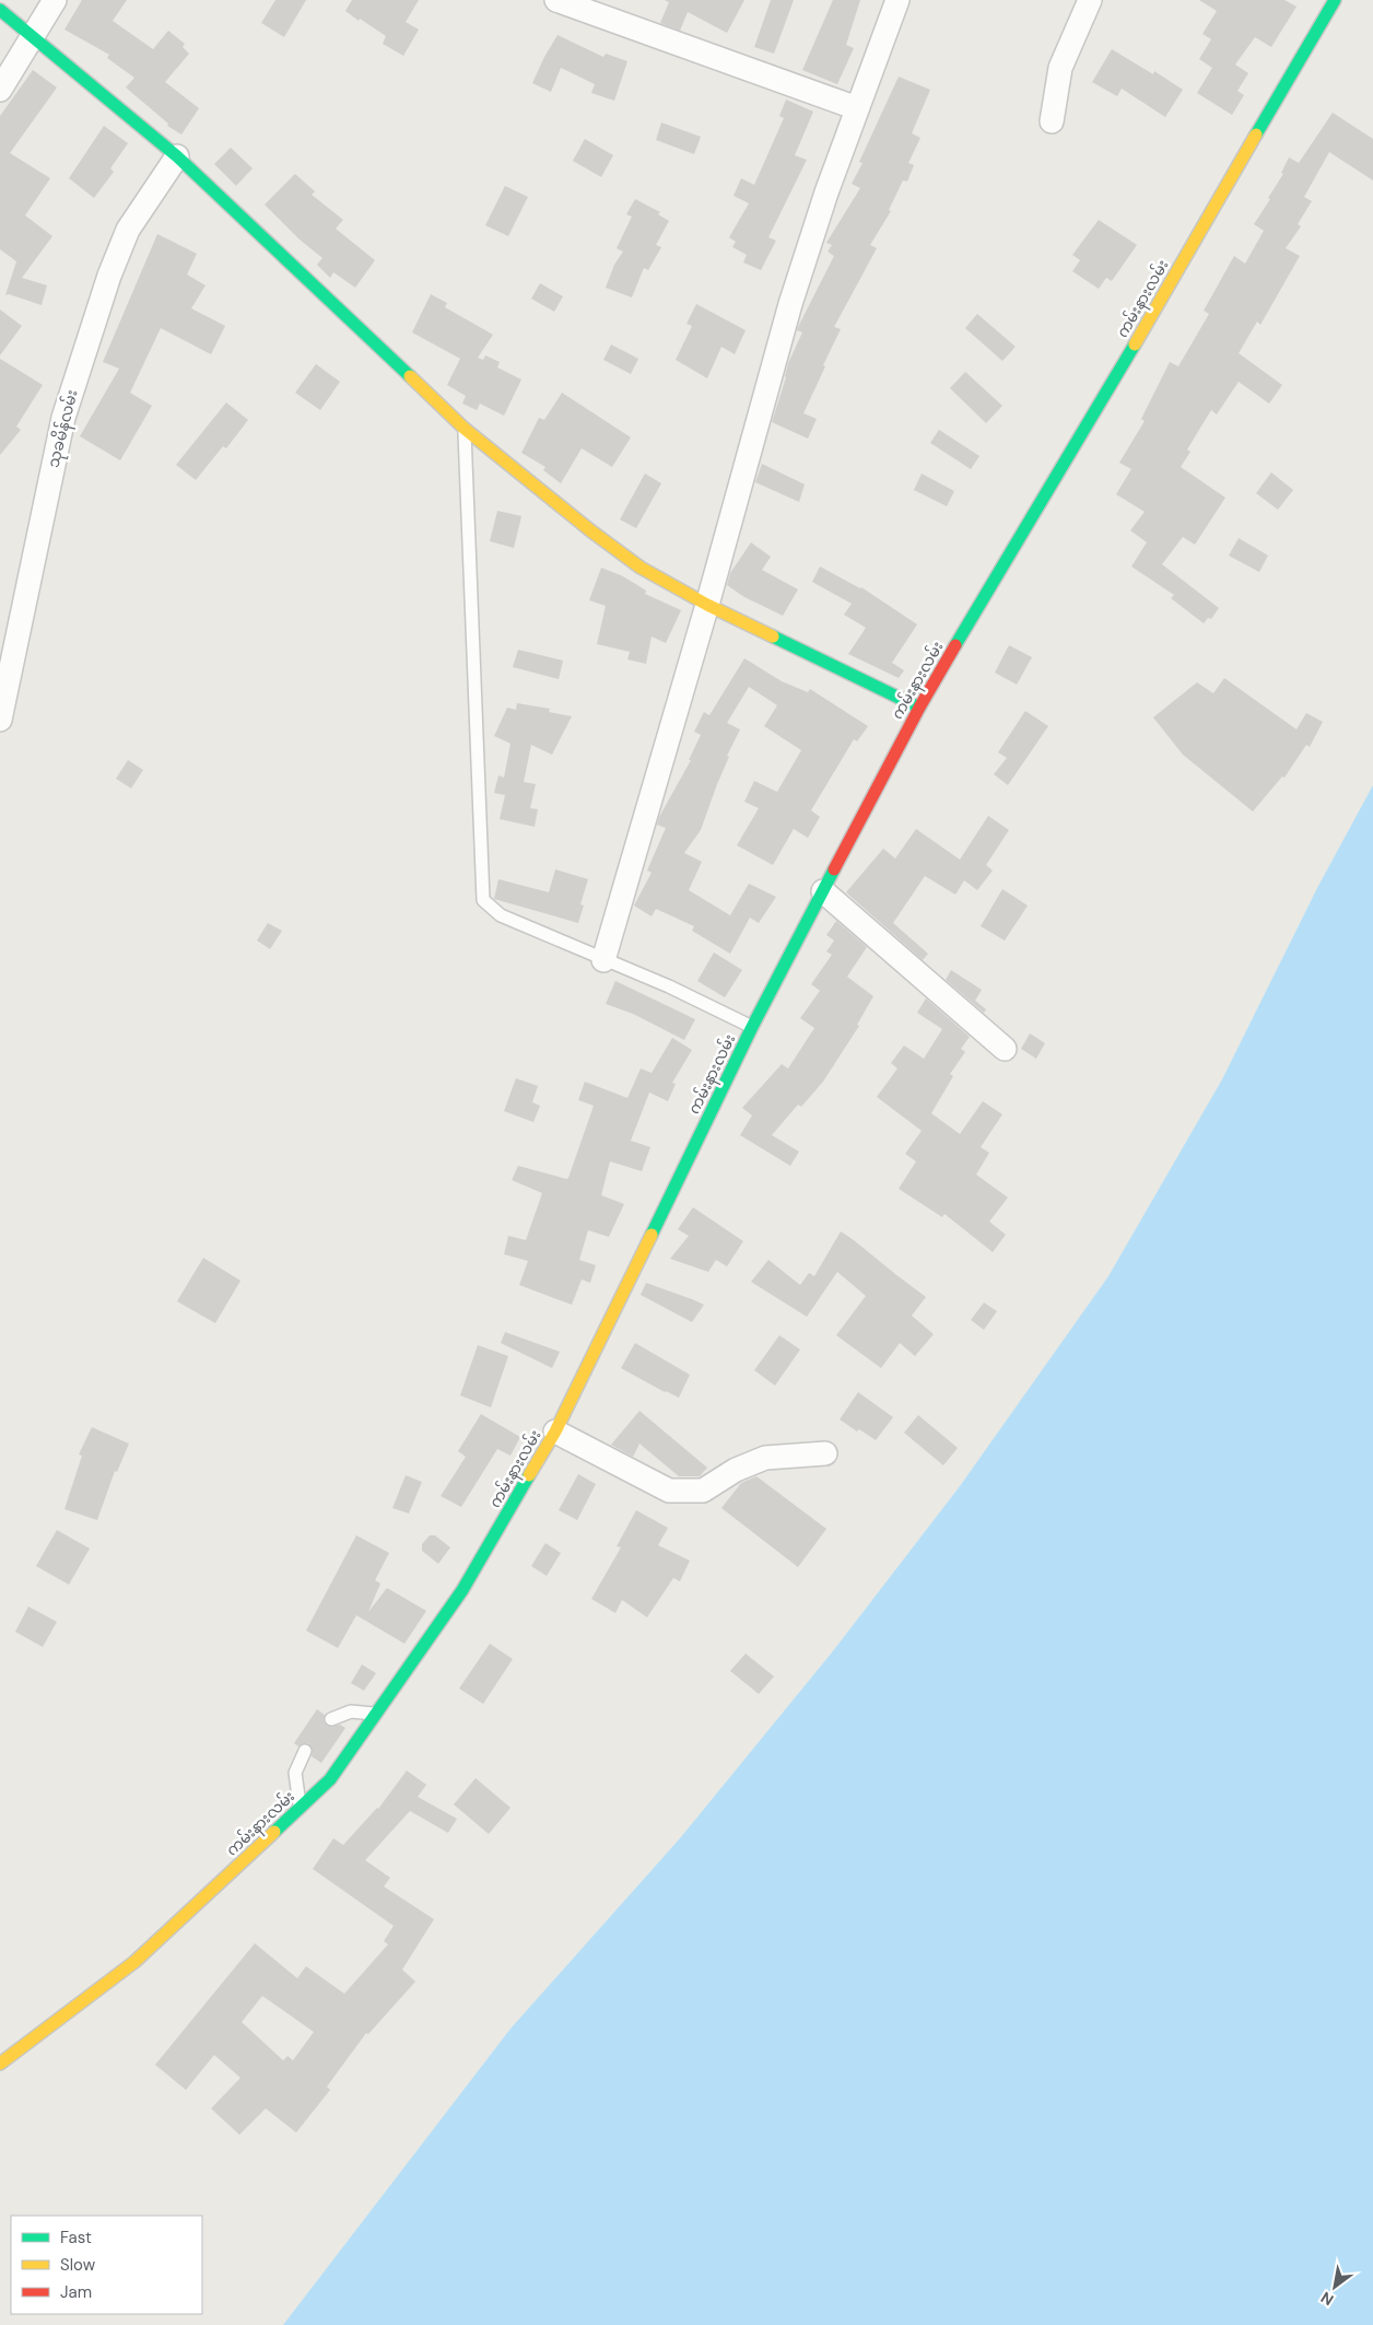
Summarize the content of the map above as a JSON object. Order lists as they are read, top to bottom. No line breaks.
{"streets":{"main road":["ကမ်းနားလမ်း"],"street":["သုခမိန်လမ်း"]},"legend":["Fast","Slow","Jam"],"north":"bottom left"}
